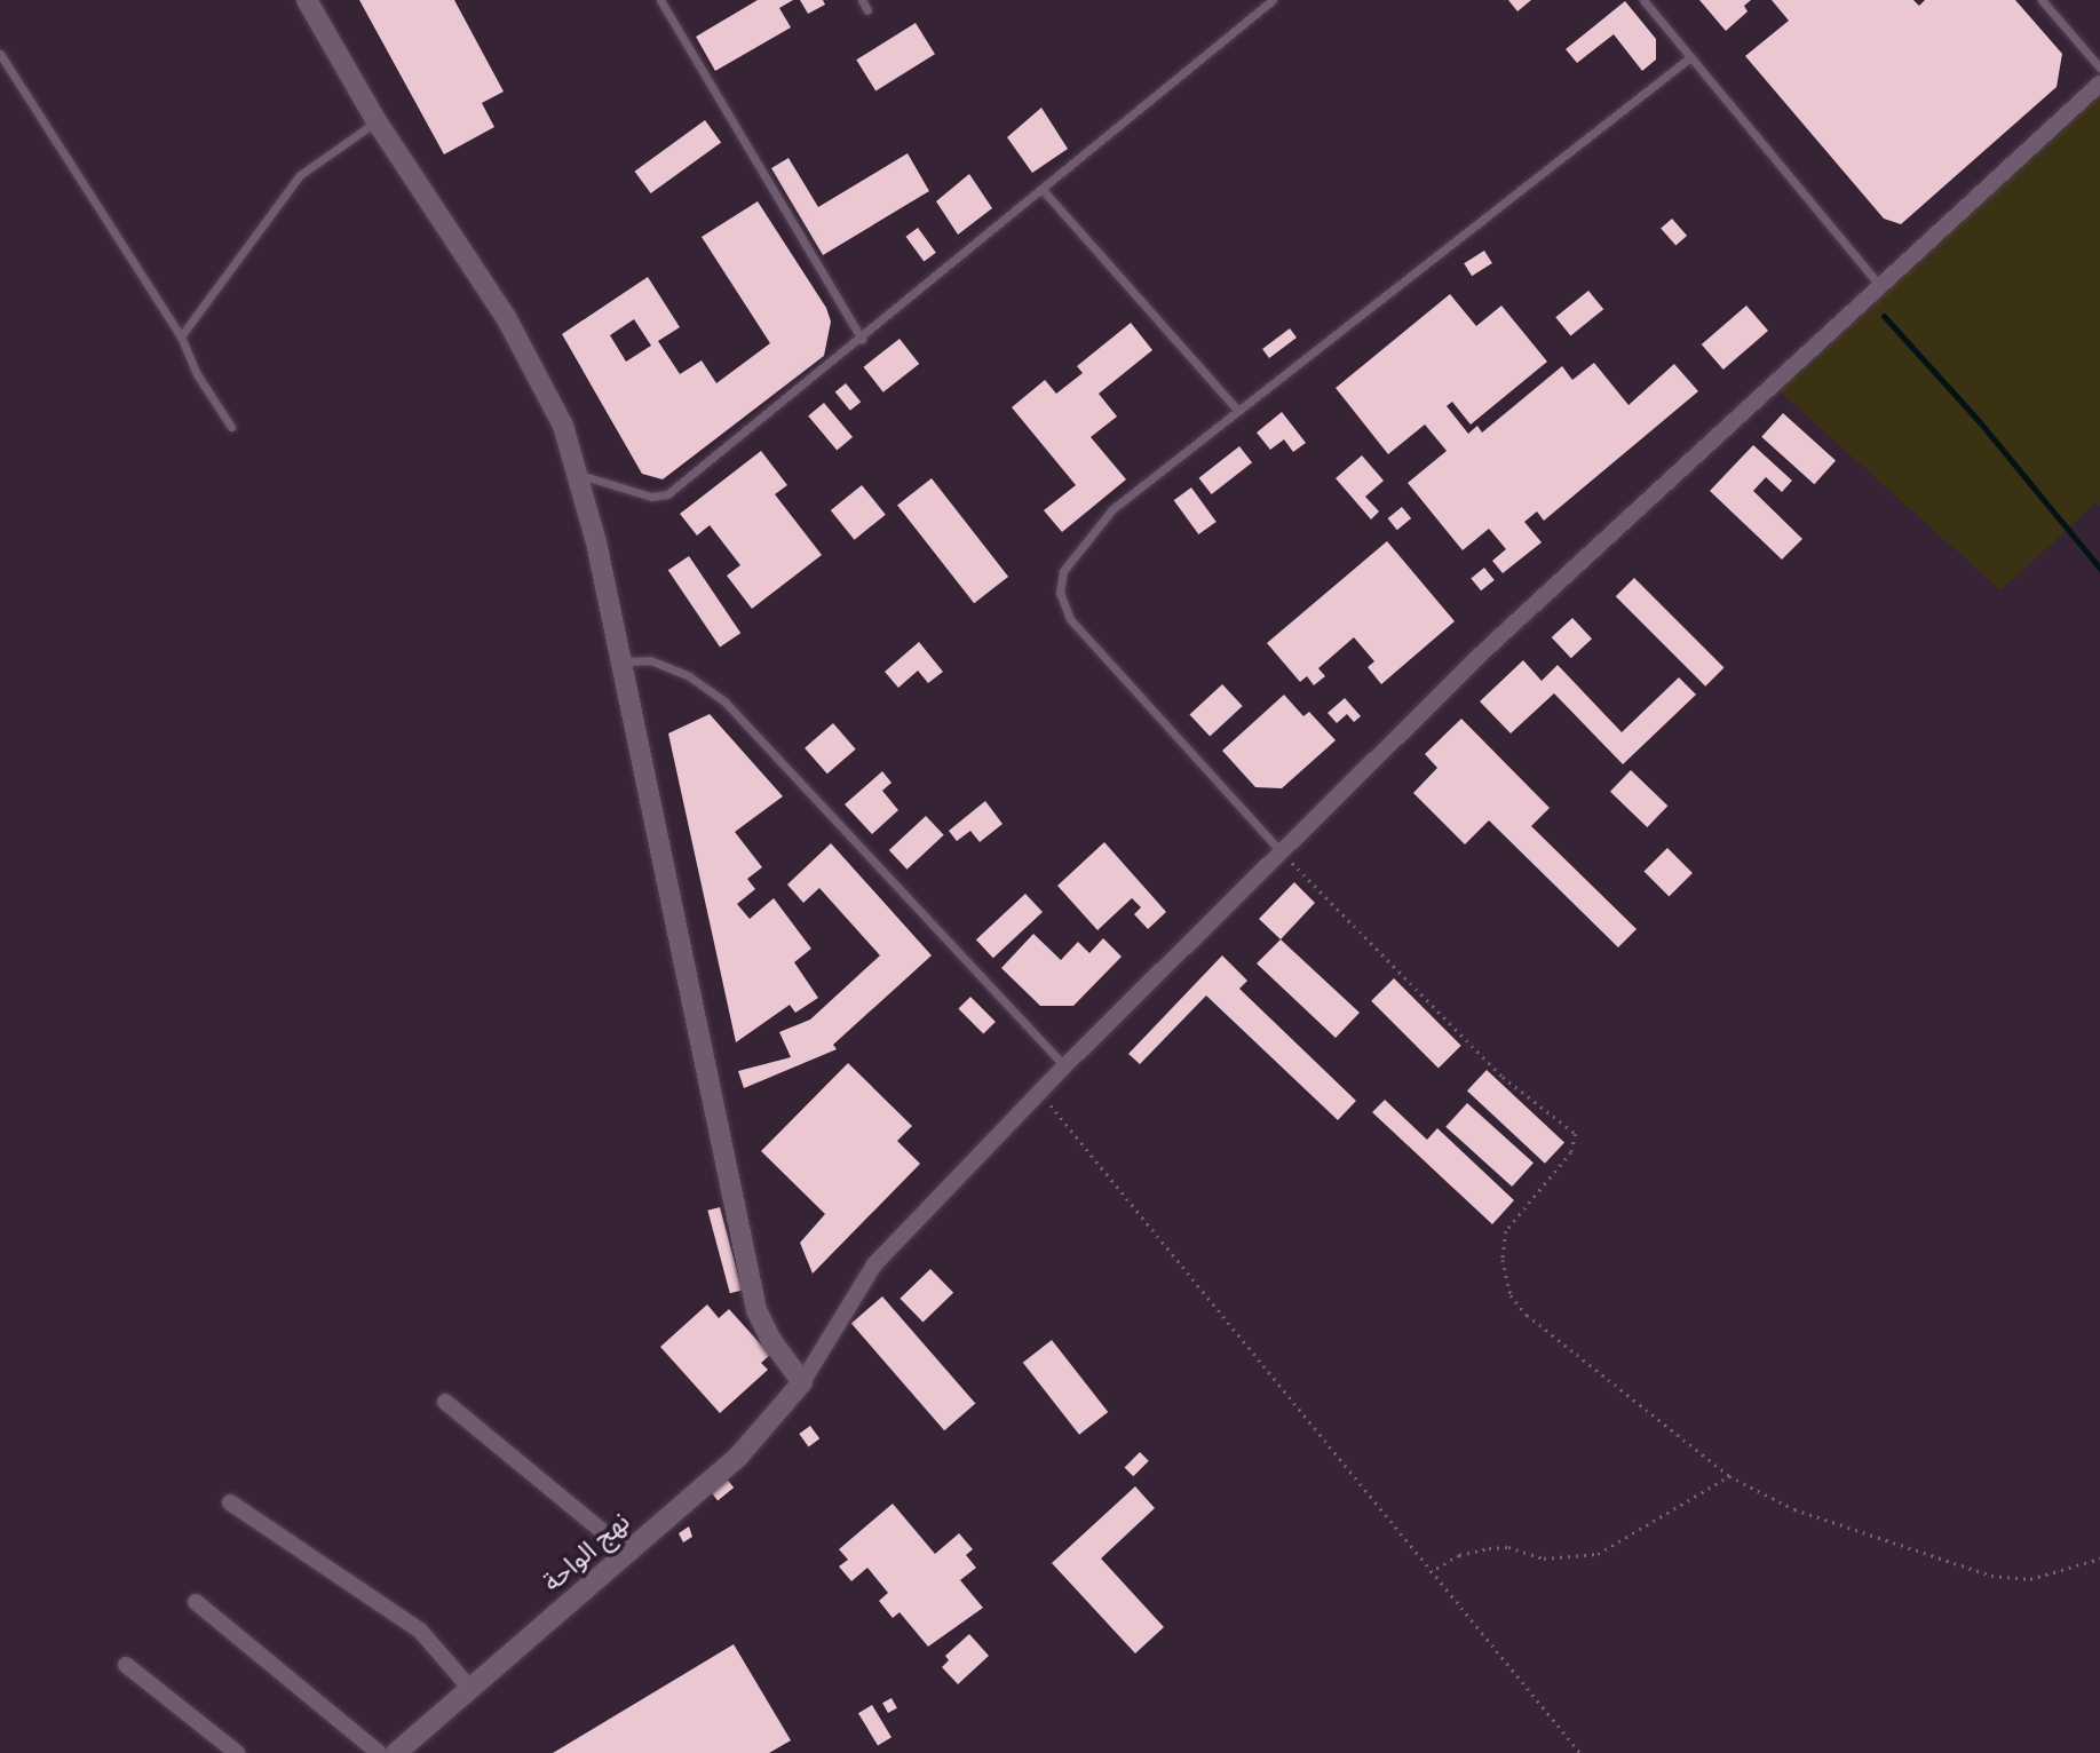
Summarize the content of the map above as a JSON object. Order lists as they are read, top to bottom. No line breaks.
{"streets":{"street":["نهج الواحة"]}}
